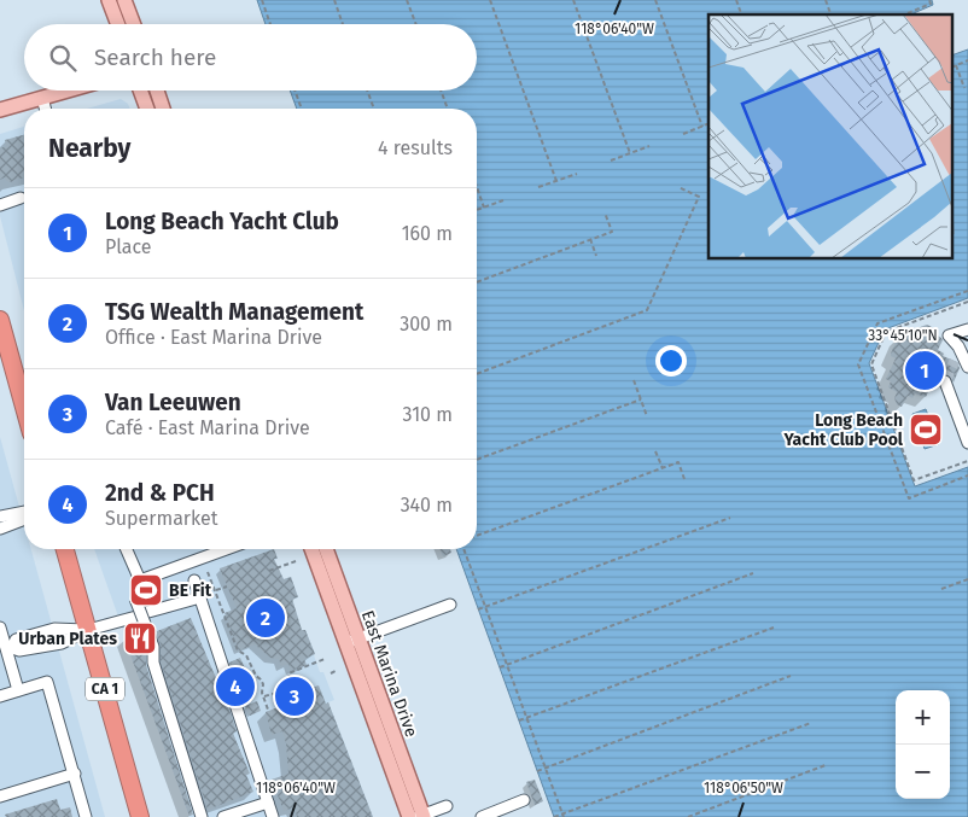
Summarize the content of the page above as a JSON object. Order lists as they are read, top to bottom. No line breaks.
{"streets":{"highway":["CA 1"],"main road":["East Marina Drive"]},"places":{"sports":["Long Beach Yacht Club Pool","BE Fit"],"restaurant":["Urban Plates"]},"page":{"search":"Search here","heading":["Nearby","4 results"],"list":[{"mark":"1","name":"Long Beach Yacht Club","note":"Place","value":"160 m"},{"mark":"2","name":"TSG Wealth Management","note":"Office · East Marina Drive","value":"300 m"},{"mark":"3","name":"Van Leeuwen","note":"Café · East Marina Drive","value":"310 m"},{"mark":"4","name":"2nd & PCH","note":"Supermarket","value":"340 m"}],"pins":["1","2","4","3"],"map_buttons":["+","−"]},"coordinates":["118°06'40\"W","33°45'10\"N","118°06'50\"W"]}
